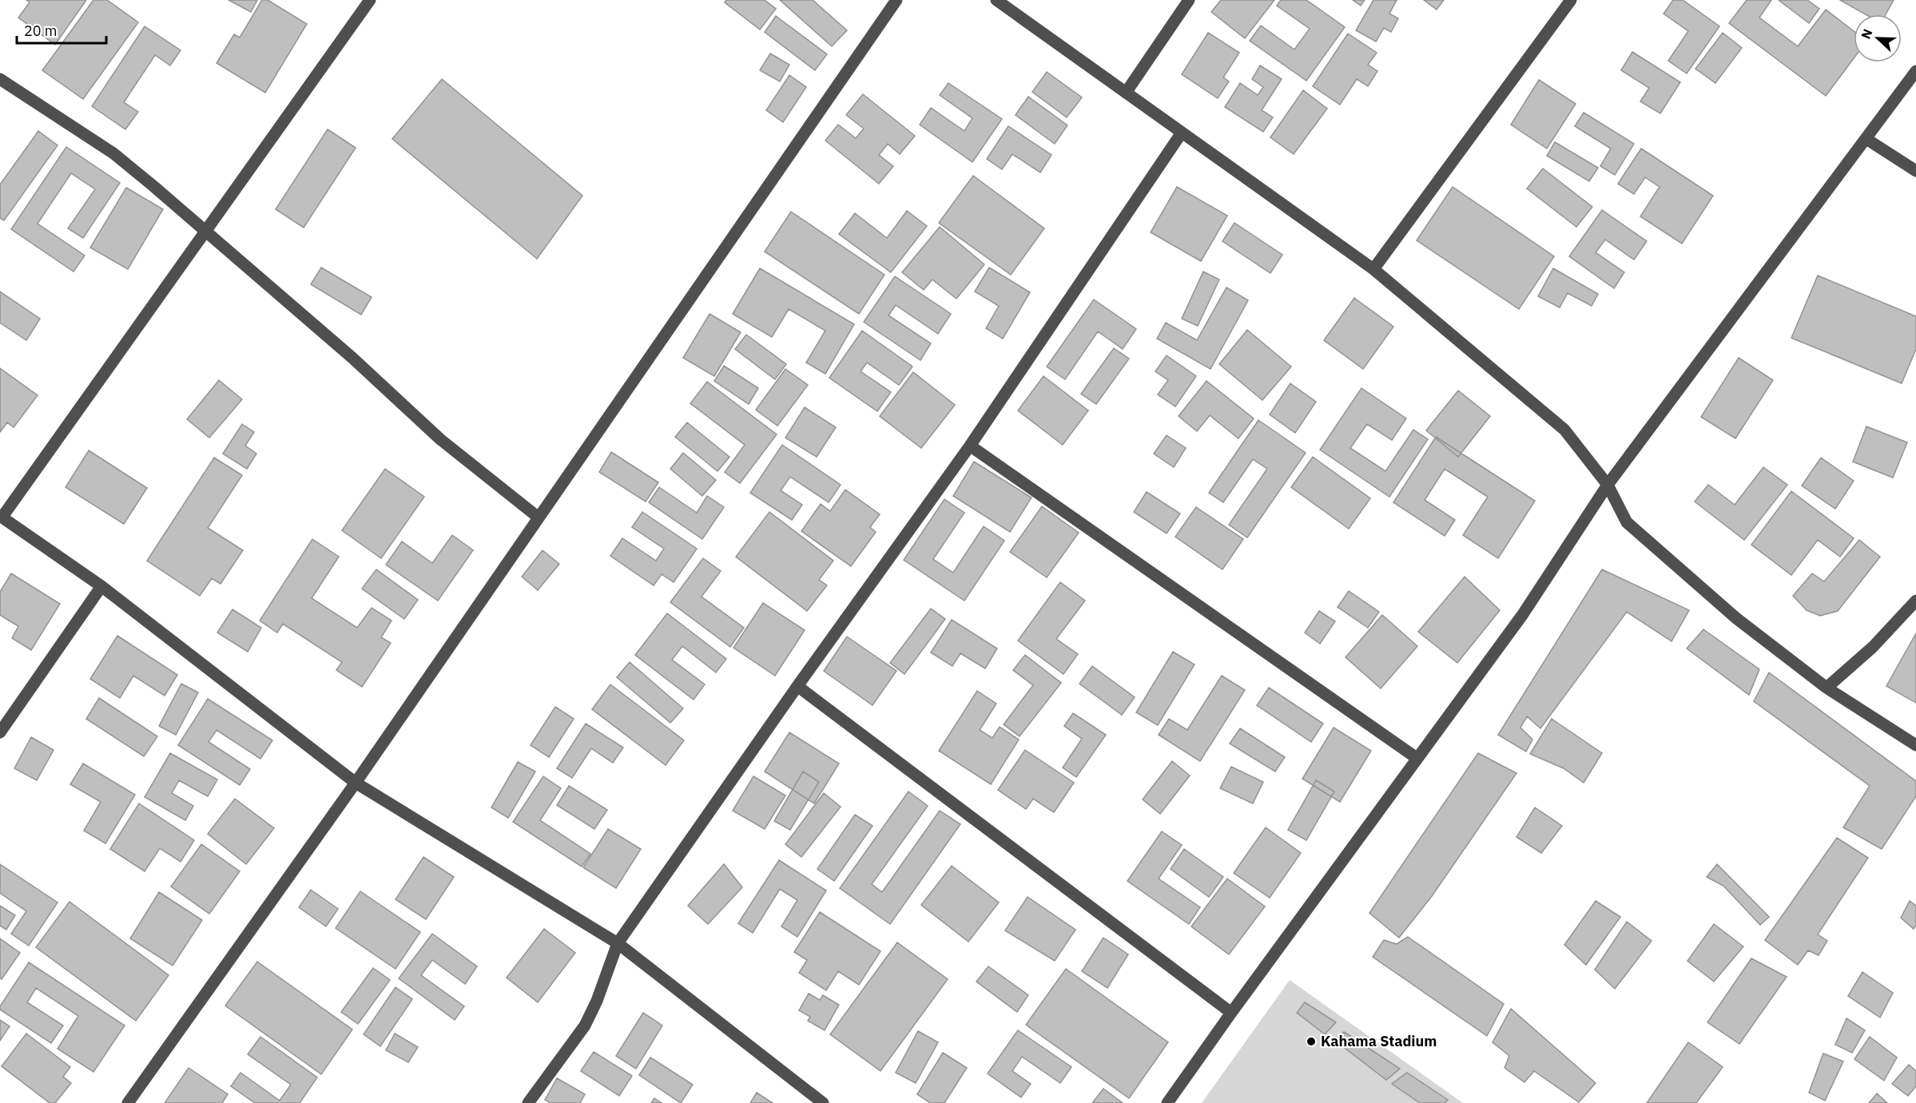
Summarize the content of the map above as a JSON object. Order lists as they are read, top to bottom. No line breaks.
{"places":["Kahama Stadium"],"scale_bar":"20 m","north":"left"}
